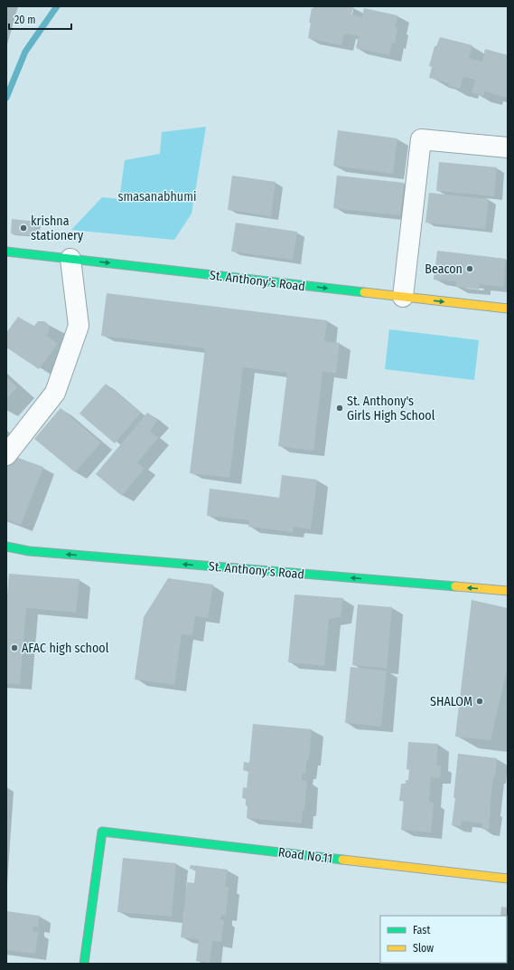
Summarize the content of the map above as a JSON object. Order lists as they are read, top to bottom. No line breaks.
{"streets":{"street":["St. Anthony's Road","Road No.11"]},"parks":["smasanabhumi"],"places":["krishna stationery","Beacon","St. Anthony's Girls High School","AFAC high school","SHALOM"],"legend":["Fast","Slow"],"scale_bar":"20 m"}
